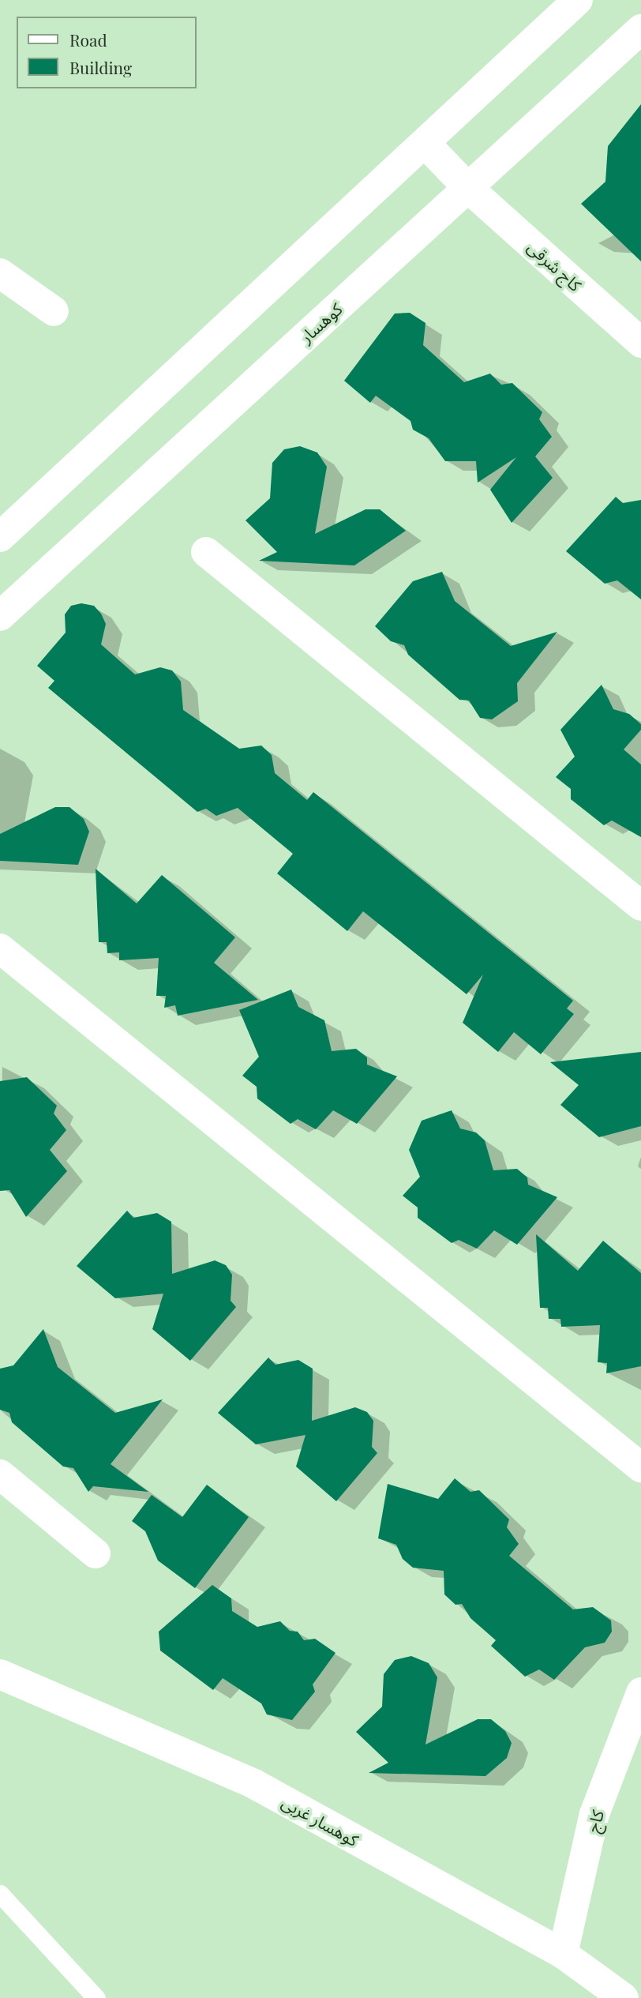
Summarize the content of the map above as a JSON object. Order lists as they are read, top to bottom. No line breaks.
{"streets":{"street":["کاج شرقی","کوهسار","کوهسار غربی","کاج"]},"crossings":[["کاج شرقی","کوهسار"],["کوهسار غربی","کاج"]],"legend":["Road","Building"]}
